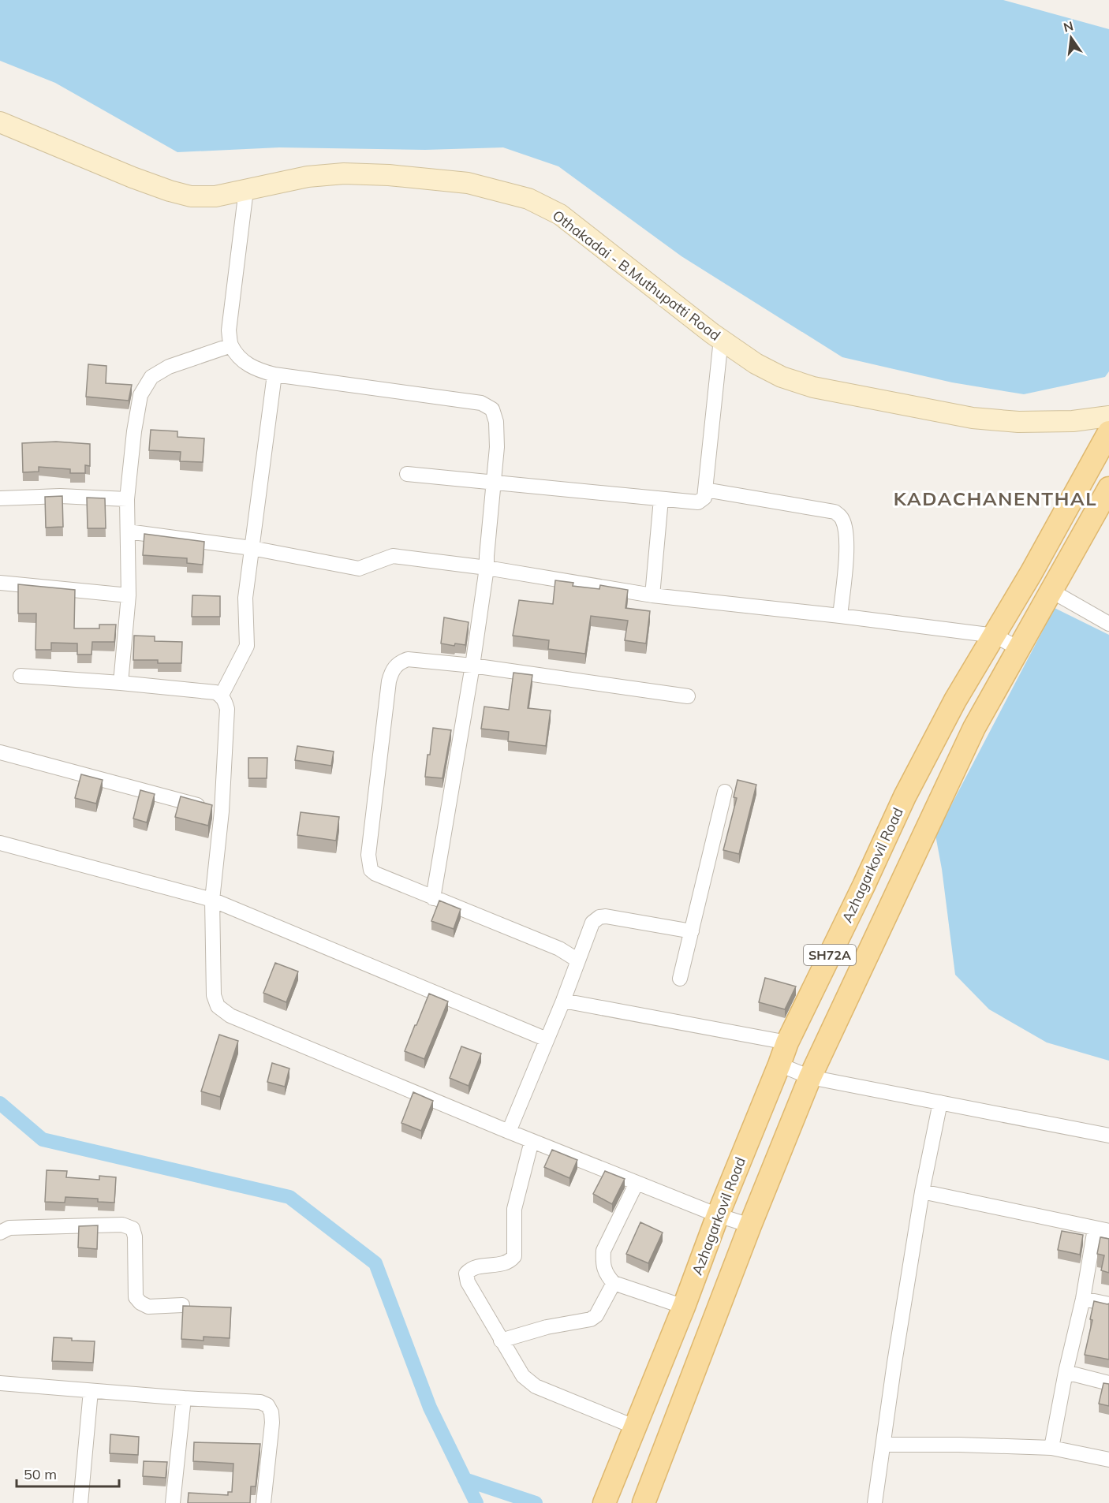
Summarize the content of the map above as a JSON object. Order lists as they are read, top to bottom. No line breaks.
{"streets":{"main road":["Othakadai - B.Muthupatti Road","Azhagarkovil Road","SH72A"]},"districts":["KADACHANENTHAL"],"scale_bar":"50 m","north":"top"}
